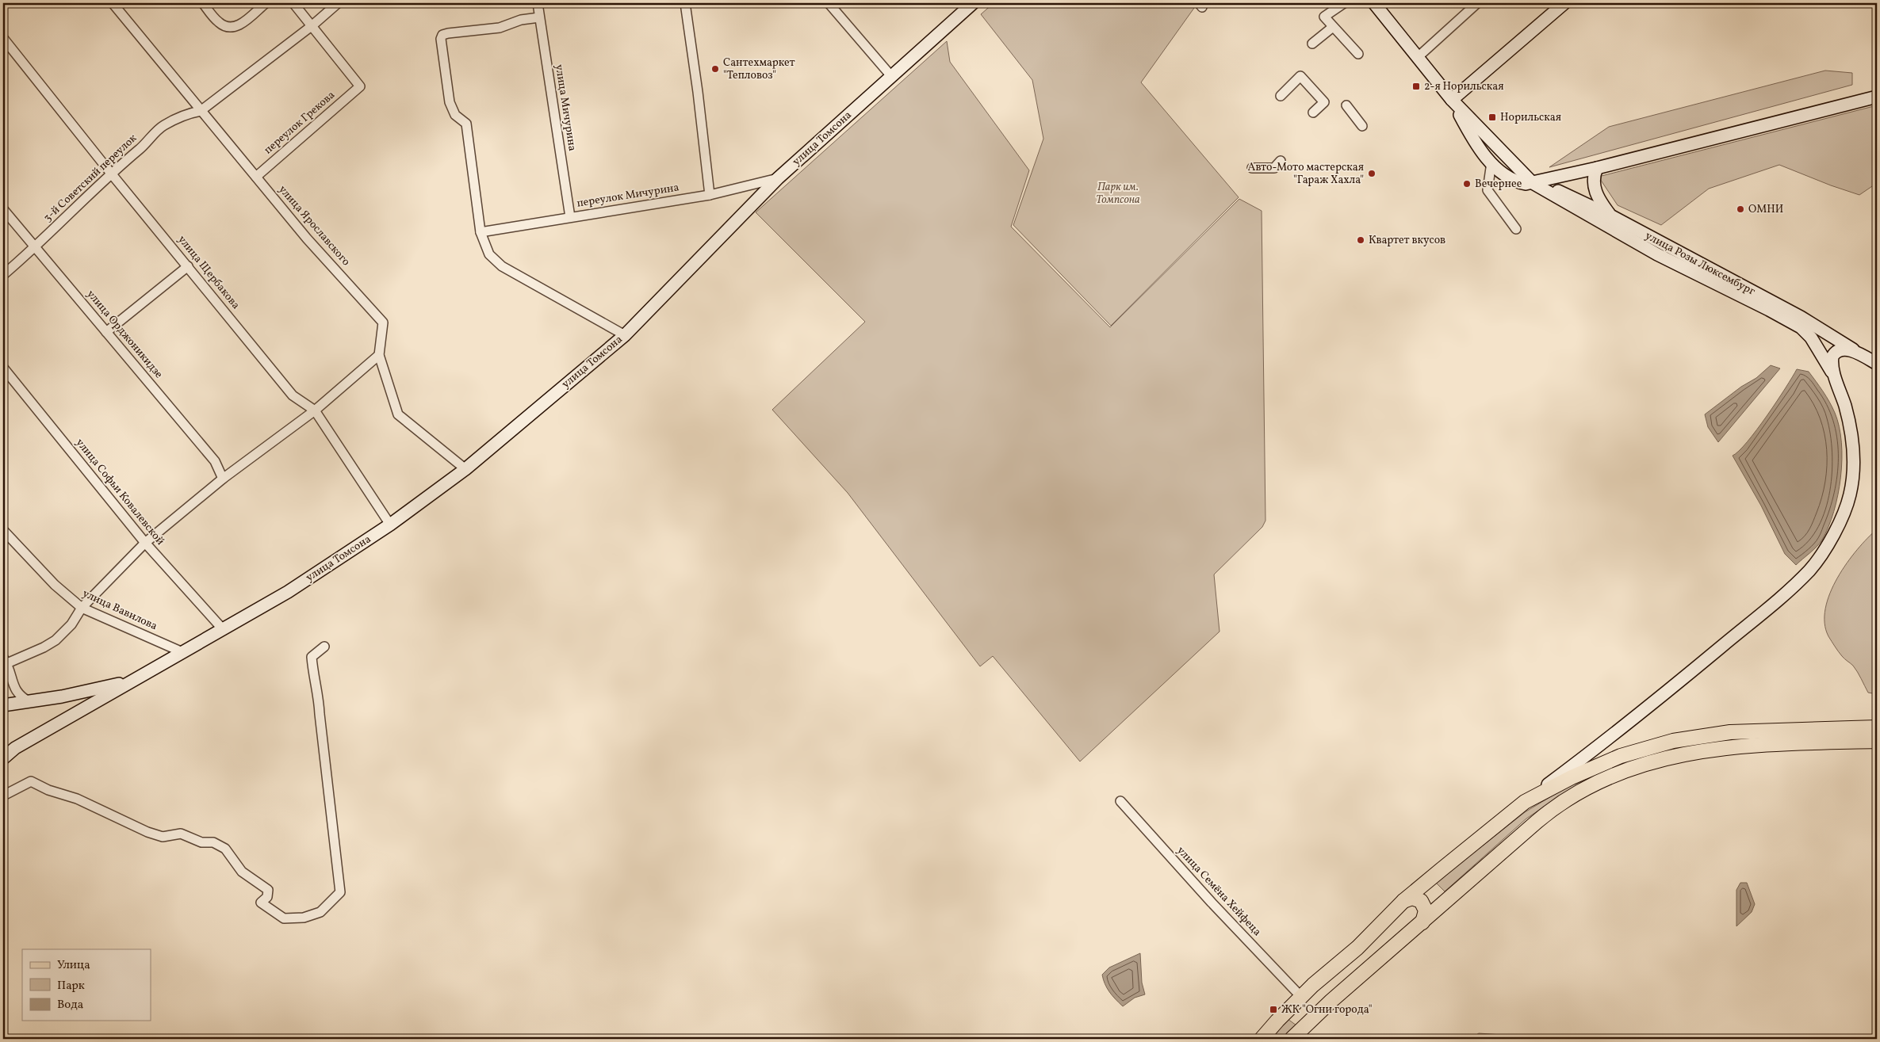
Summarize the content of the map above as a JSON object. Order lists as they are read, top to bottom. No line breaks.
{"streets":{"main road":["улица Томсона","улица Розы Люксембург"],"street":["улица Мичурина","переулок Грекова","3-й Советский переулок","переулок Мичурина","улица Ярославского","улица Щербакова","улица Орджоникидзе","улица Софьи Ковалевской","улица Вавилова","улица Семёна Хейфеца"]},"crossings":[["улица Мичурина","переулок Мичурина"],["переулок Грекова","улица Ярославского"],["улица Томсона","переулок Мичурина"],["улица Томсона","улица Ярославского"],["улица Томсона","улица Щербакова"],["улица Томсона","улица Софьи Ковалевской"],["улица Томсона","улица Вавилова"],["3-й Советский переулок","улица Ярославского"],["3-й Советский переулок","улица Щербакова"],["3-й Советский переулок","улица Орджоникидзе"]],"parks":["Парк им. Томпсона"],"places":{"other":["Сантехмаркет \"Тепловоз\"","Авто-Мото мастерская \"Гараж Хахла\"","Вечернее","ОМНИ","Квартет вкусов"],"transit":["2-я Норильская","Норильская","ЖК \"Огни города\""]},"legend":["Улица","Парк","Вода"]}
